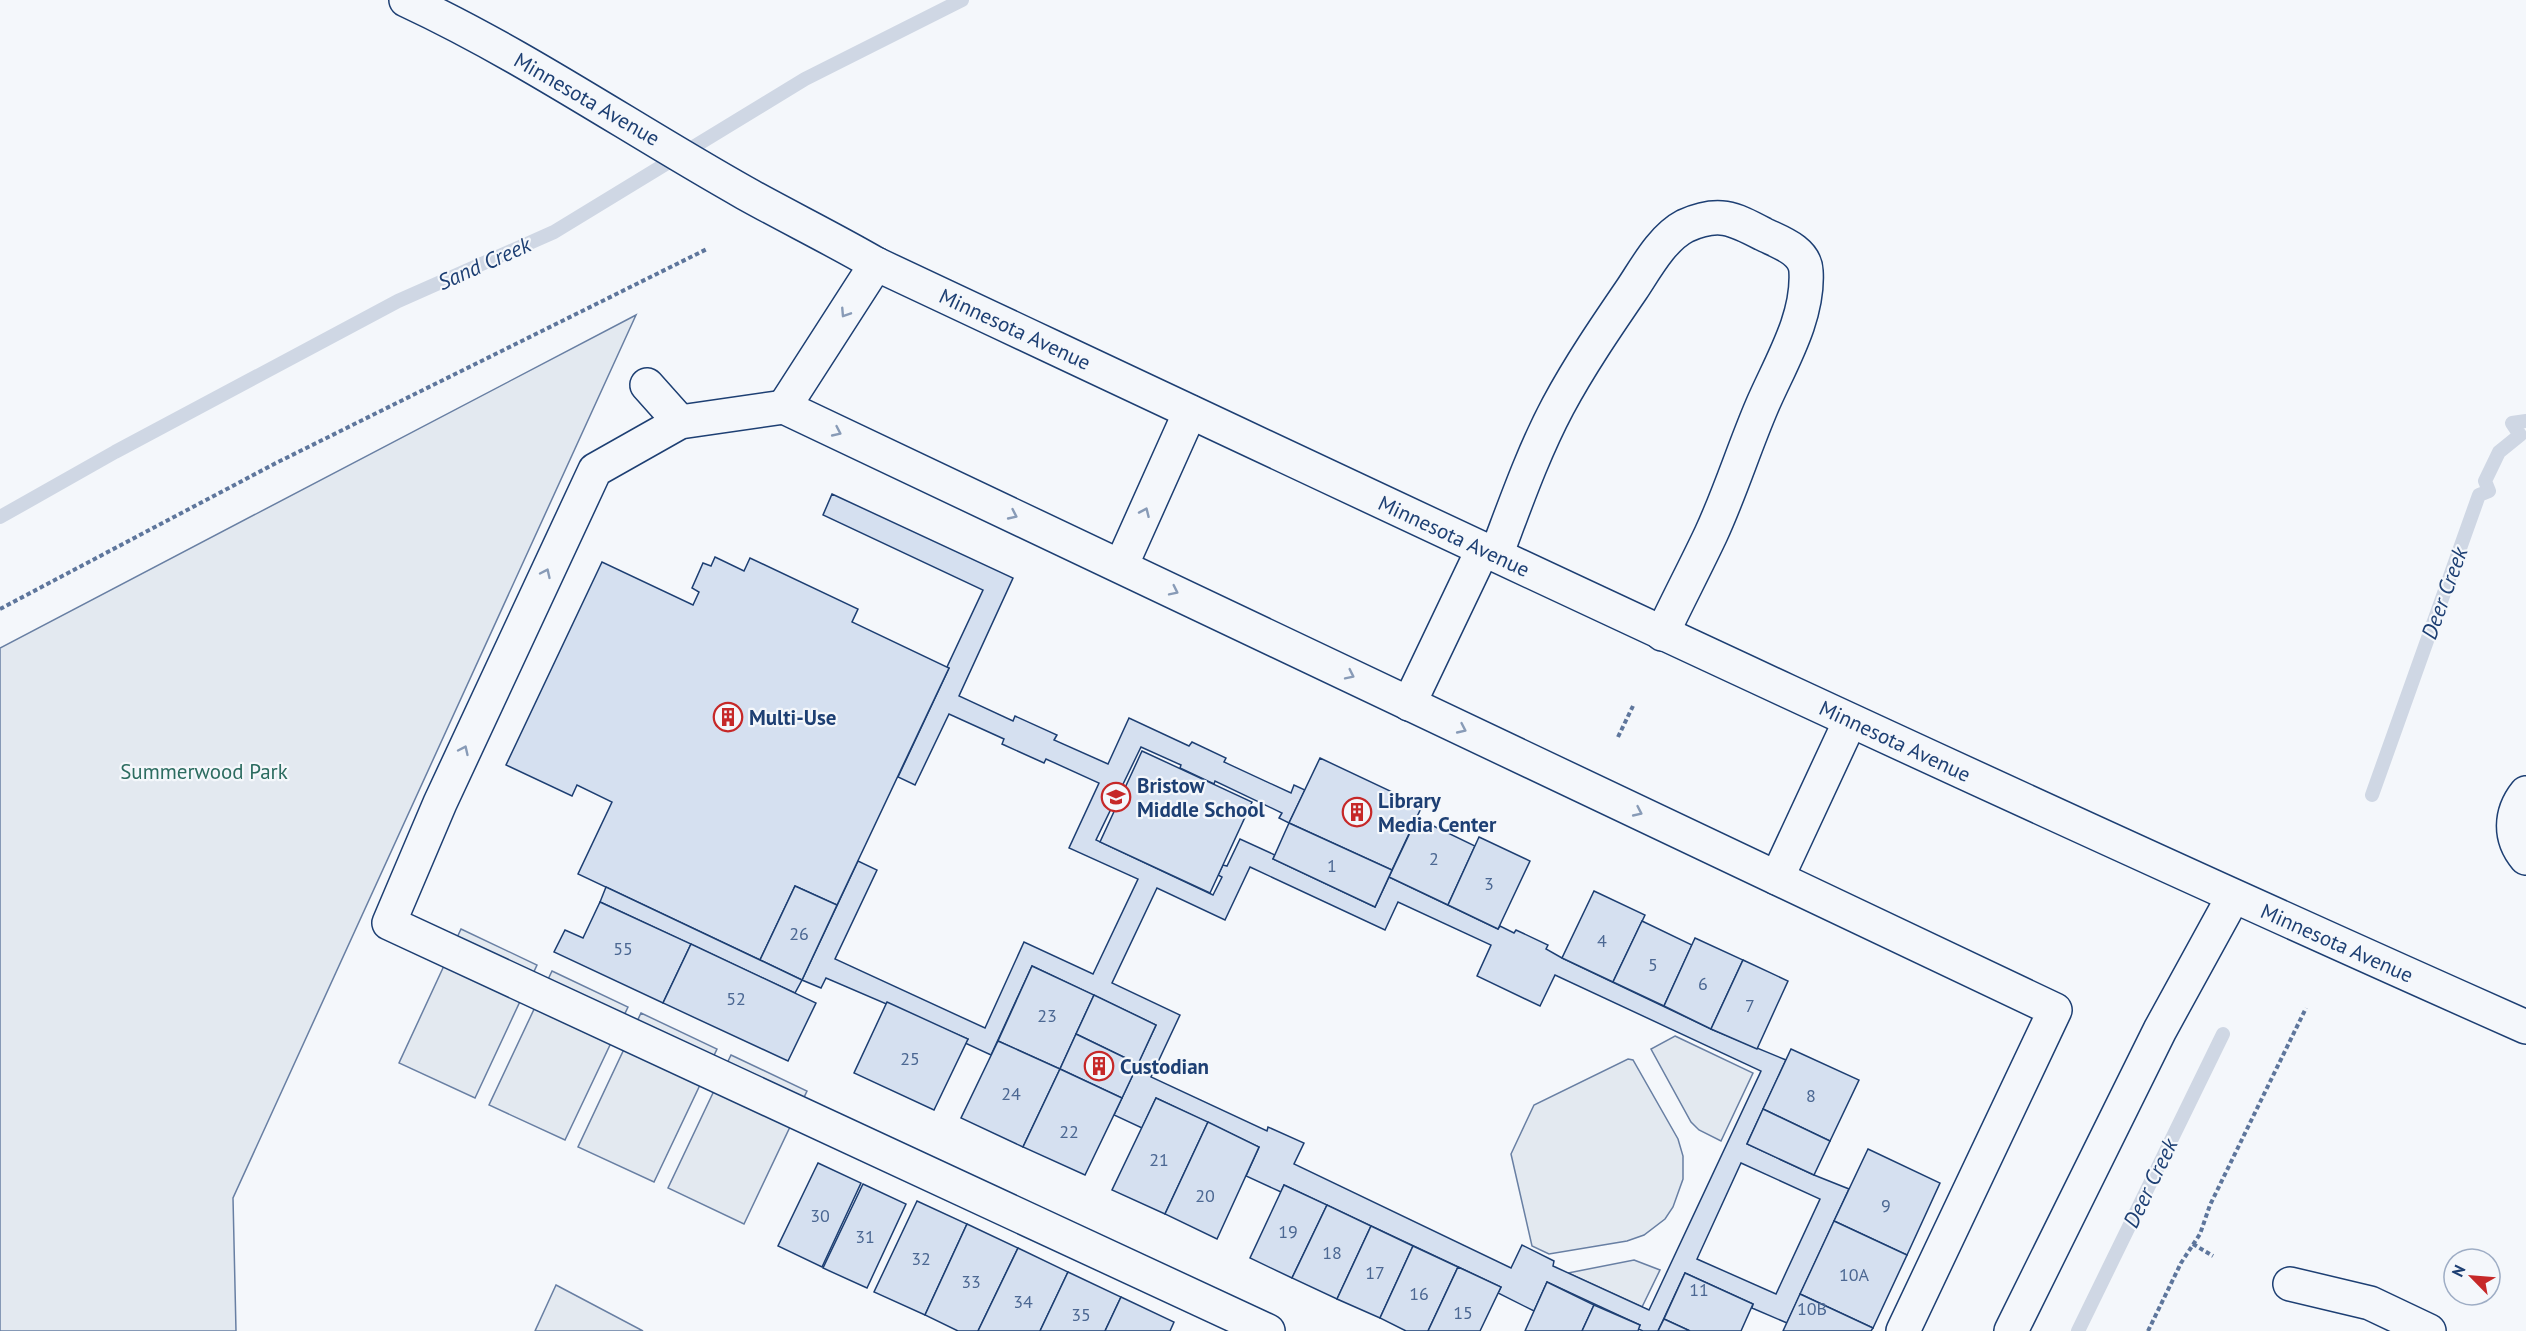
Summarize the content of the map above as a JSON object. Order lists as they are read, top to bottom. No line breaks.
{"streets":{"street":["Minnesota Avenue"]},"water":["Sand Creek","Deer Creek"],"parks":["Summerwood Park"],"places":{"building":["Multi-Use","Library Media Center","Custodian"],"school or university":["Bristow Middle School"]},"house_numbers":["2","1","3","26","4","55","5","6","52","7","23","25","24","8","22","21","20","9","30","19","31","18","32","17","10A","33","11","16","34","10B","15","35"],"north":"top left"}
